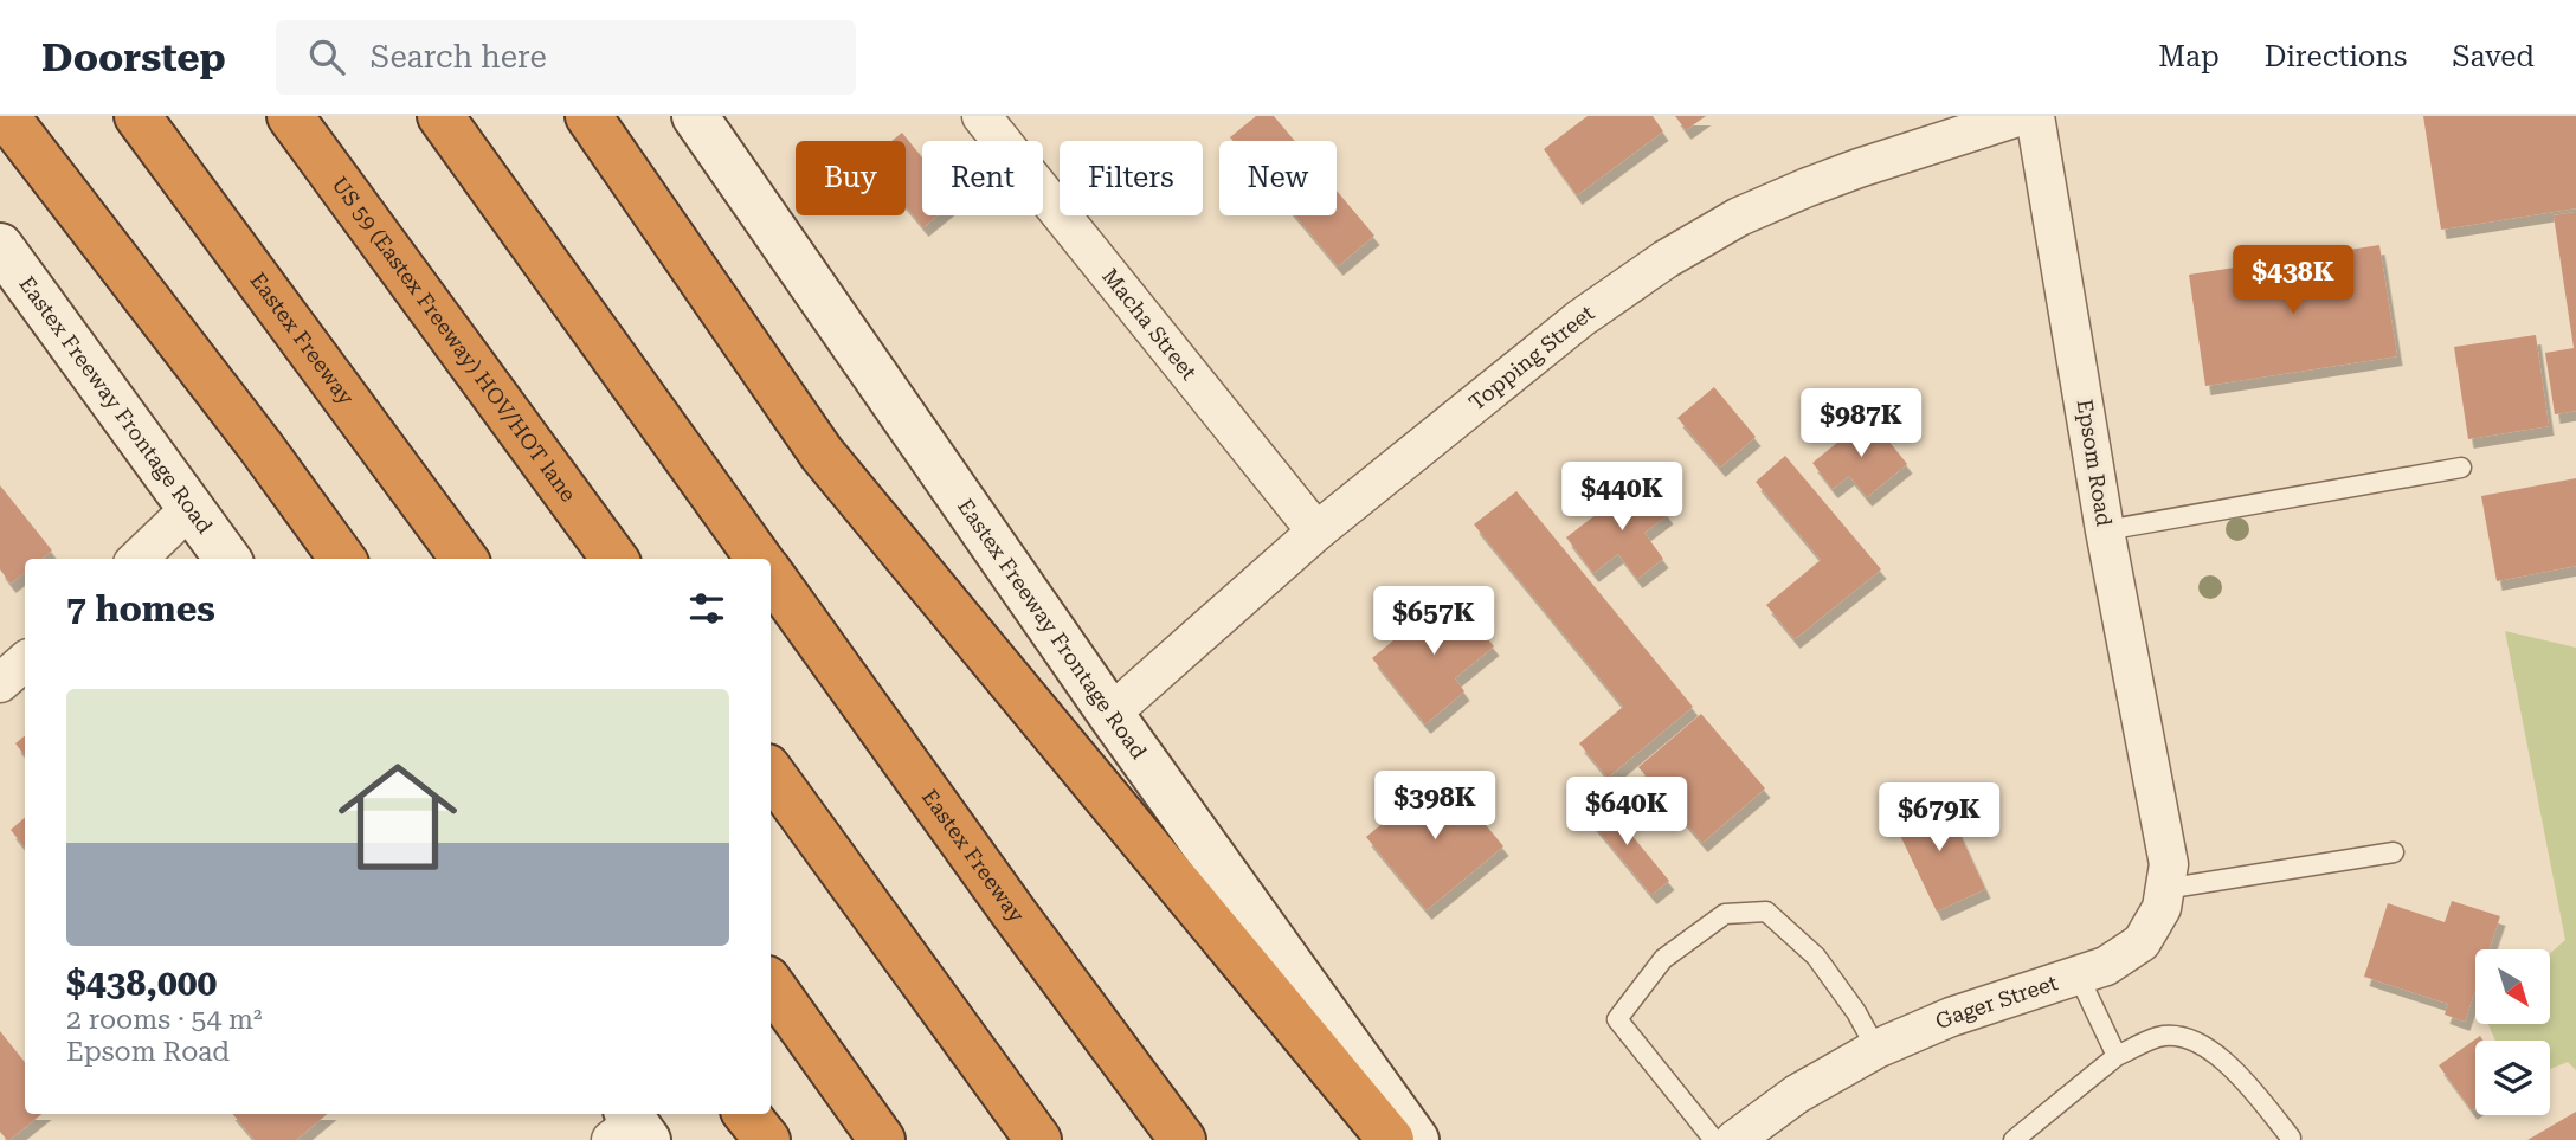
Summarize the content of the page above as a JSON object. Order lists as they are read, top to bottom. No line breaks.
{"streets":{"highway":["Eastex Freeway","US 59 (Eastex Freeway) HOV/HOT lane"],"main road":["Eastex Freeway Frontage Road"],"street":["Macha Street","Topping Street","Epsom Road","Gager Street"]},"crossings":[["Macha Street","Topping Street"],["Topping Street","Eastex Freeway Frontage Road"],["Epsom Road","Gager Street"]],"north":"bottom right","page":{"header":"Doorstep","search":"Search here","nav":["Map","Directions","Saved"],"chip":["Buy","Rent","Filters","New"],"price":["$438K","$987K","$440K","$657K","$398K","$640K","$679K"],"heading":"7 homes","list":[{"name":"$438,000","note":"2 rooms · 54 m² · Epsom Road"}]}}
